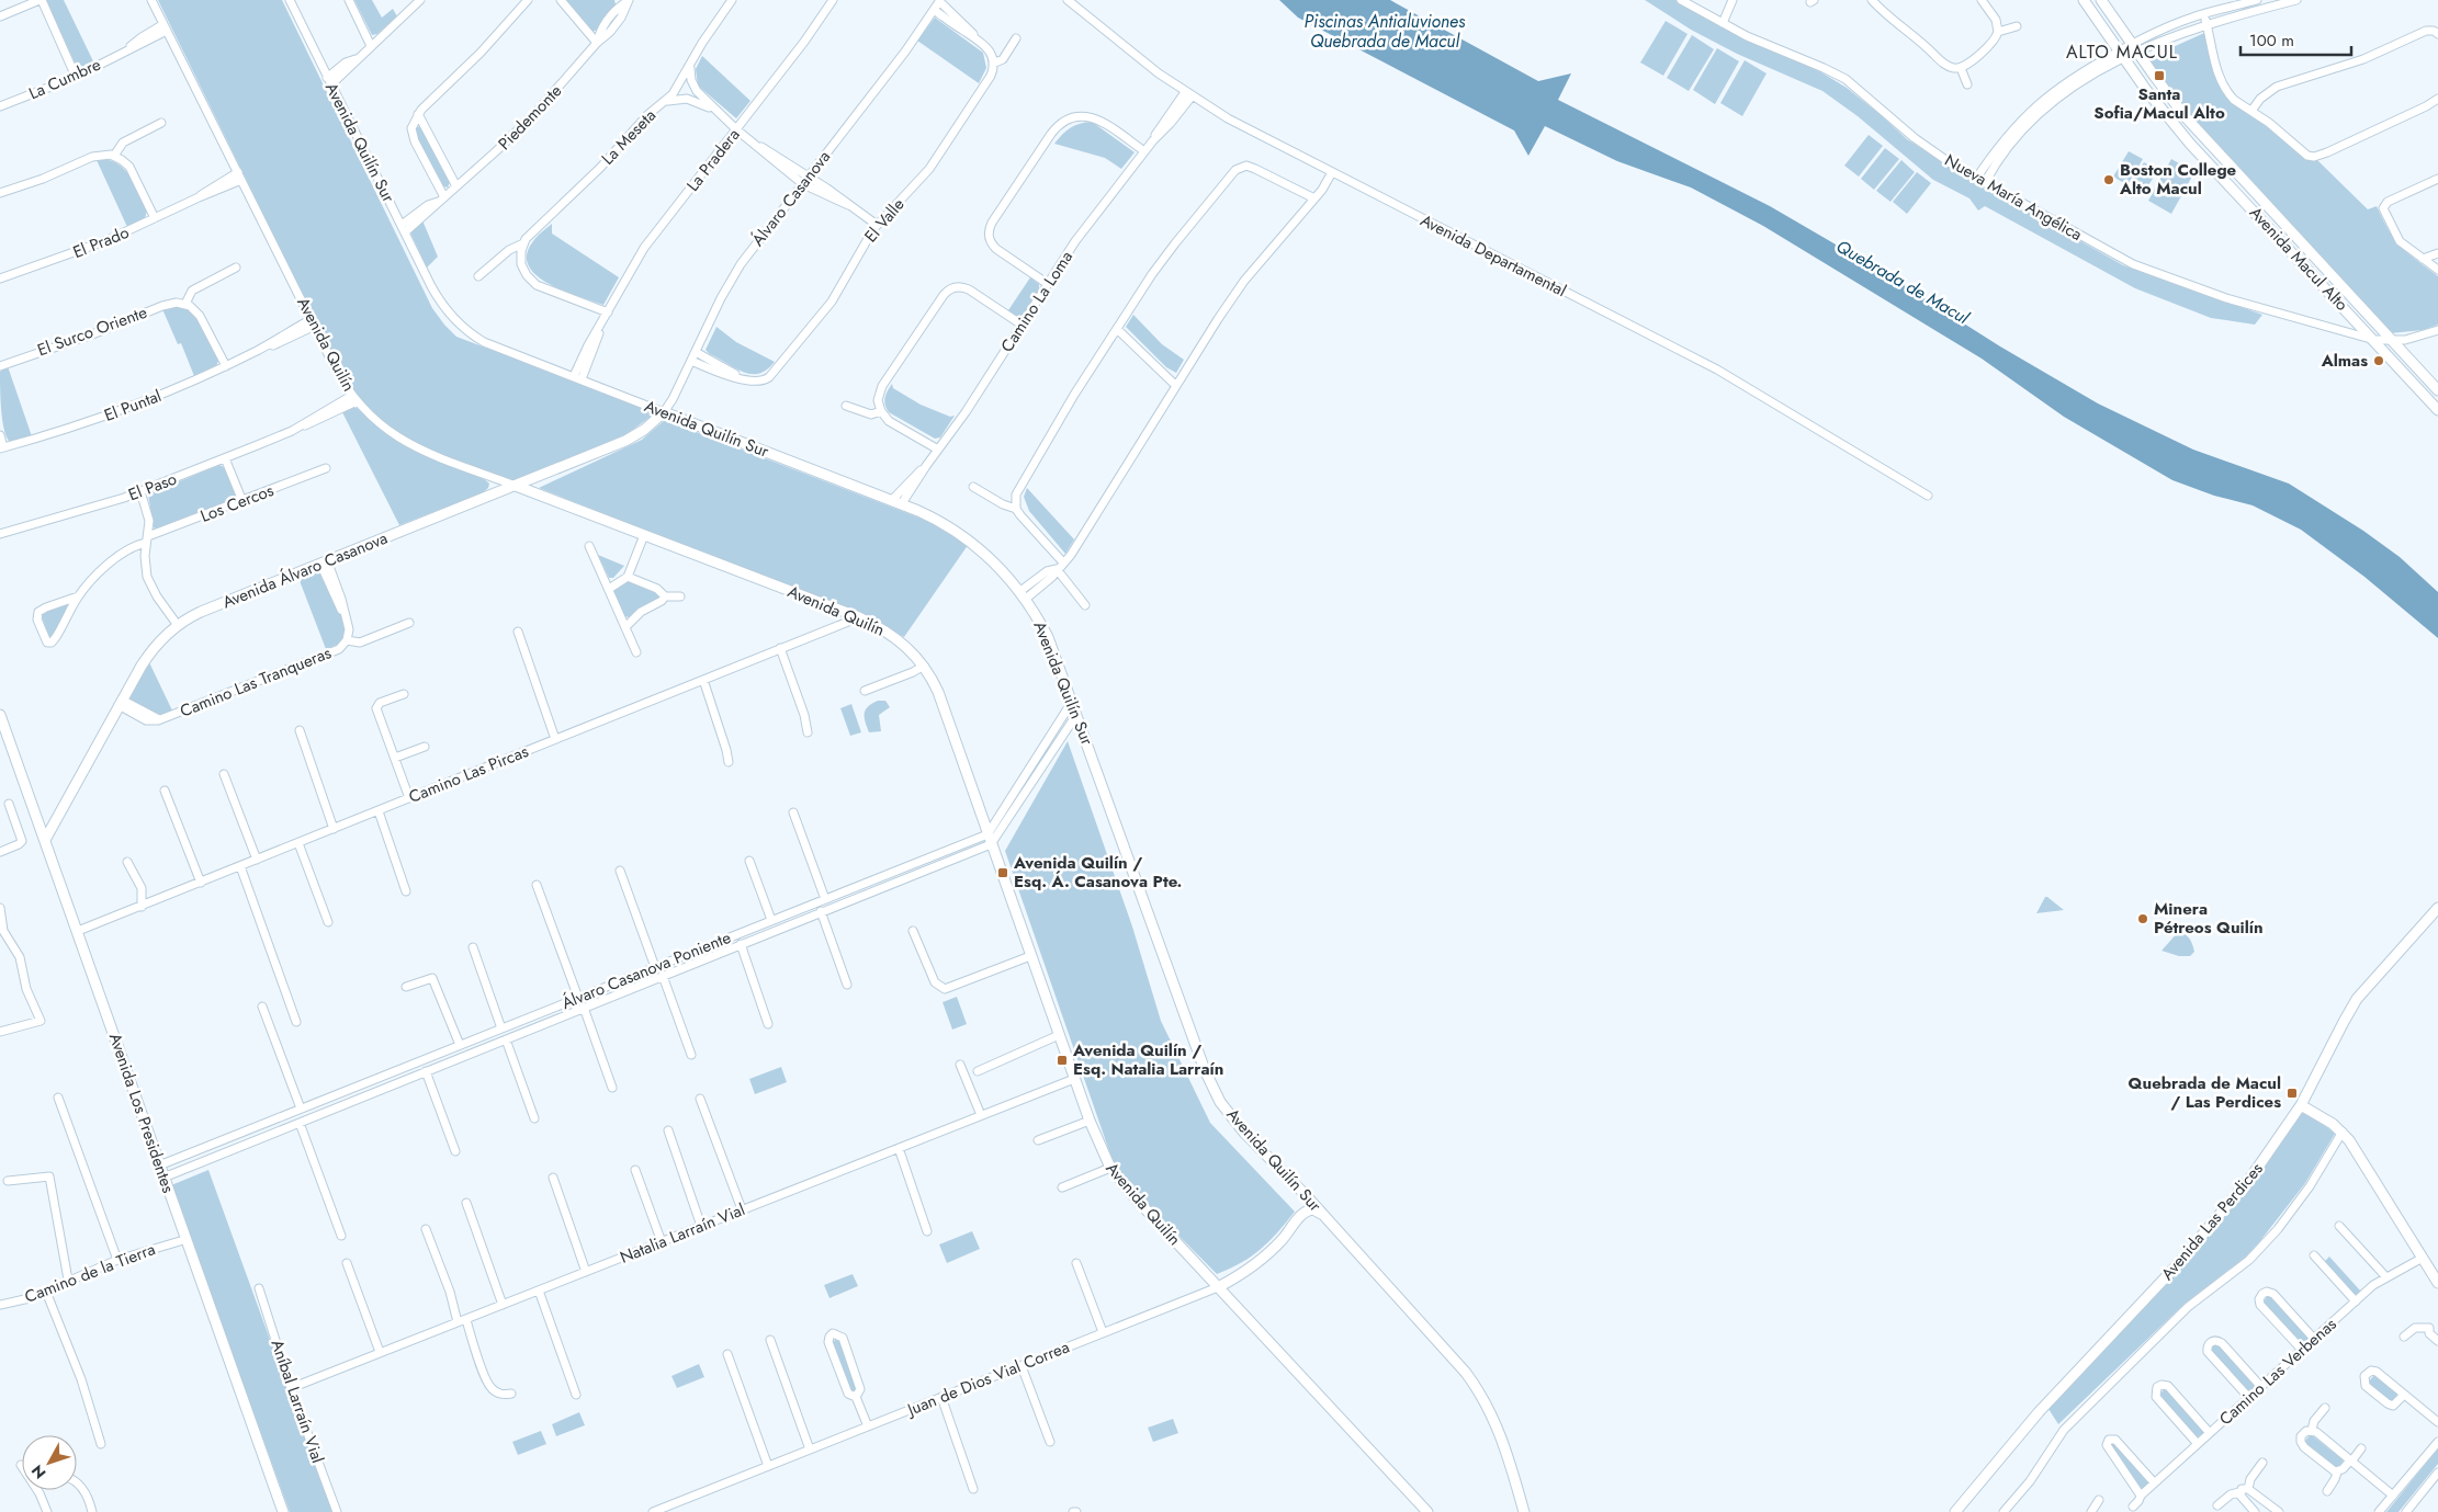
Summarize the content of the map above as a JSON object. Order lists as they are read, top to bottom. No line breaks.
{"streets":{"street":["La Cumbre","Piedemonte","La Meseta","Avenida Quilín Sur","La Pradera","Nueva María Angélica","Álvaro Casanova","El Valle","El Prado","Avenida Departamental","Avenida Macul Alto","Camino La Loma","El Surco Oriente","Avenida Quilín","El Puntal","El Paso","Los Cercos","Avenida Álvaro Casanova","Camino Las Tranqueras","Camino Las Pircas","Álvaro Casanova Poniente","Avenida Los Presidentes","Avenida Las Perdices","Natalia Larraín Vial","Camino de la Tierra","Camino Las Verbenas","Juan de Dios Vial Correa","Aníbal Larraín Vial"]},"crossings":[["La Cumbre","Avenida Quilín"],["Piedemonte","Avenida Quilín Sur"],["Avenida Quilín Sur","La Pradera"],["Avenida Quilín Sur","Álvaro Casanova"],["Avenida Quilín Sur","Camino La Loma"],["Avenida Quilín Sur","Avenida Álvaro Casanova"],["Nueva María Angélica","Avenida Macul Alto"],["Álvaro Casanova","El Valle"],["Álvaro Casanova","Avenida Álvaro Casanova"],["El Prado","Avenida Quilín"],["Avenida Departamental","Camino La Loma"],["Avenida Quilín","El Puntal"],["Avenida Quilín","El Paso"],["Avenida Quilín","Avenida Álvaro Casanova"],["Avenida Quilín","Camino Las Pircas"],["Avenida Quilín","Álvaro Casanova Poniente"],["Avenida Quilín","Natalia Larraín Vial"],["Avenida Quilín","Juan de Dios Vial Correa"],["Avenida Álvaro Casanova","Camino Las Tranqueras"],["Avenida Álvaro Casanova","Avenida Los Presidentes"],["Camino Las Pircas","Avenida Los Presidentes"],["Álvaro Casanova Poniente","Avenida Los Presidentes"],["Natalia Larraín Vial","Aníbal Larraín Vial"]],"districts":["ALTO MACUL"],"water":["Piscinas Antialuviones Quebrada de Macul","Quebrada de Macul"],"places":{"transit":["Santa Sofia/Macul Alto","Avenida Quilín / Esq. Á. Casanova Pte.","Avenida Quilín / Esq. Natalia Larraín","Quebrada de Macul / Las Perdices"],"other":["Boston College Alto Macul","Almas","Minera Pétreos Quilín"]},"scale_bar":"100 m","north":"bottom left"}
